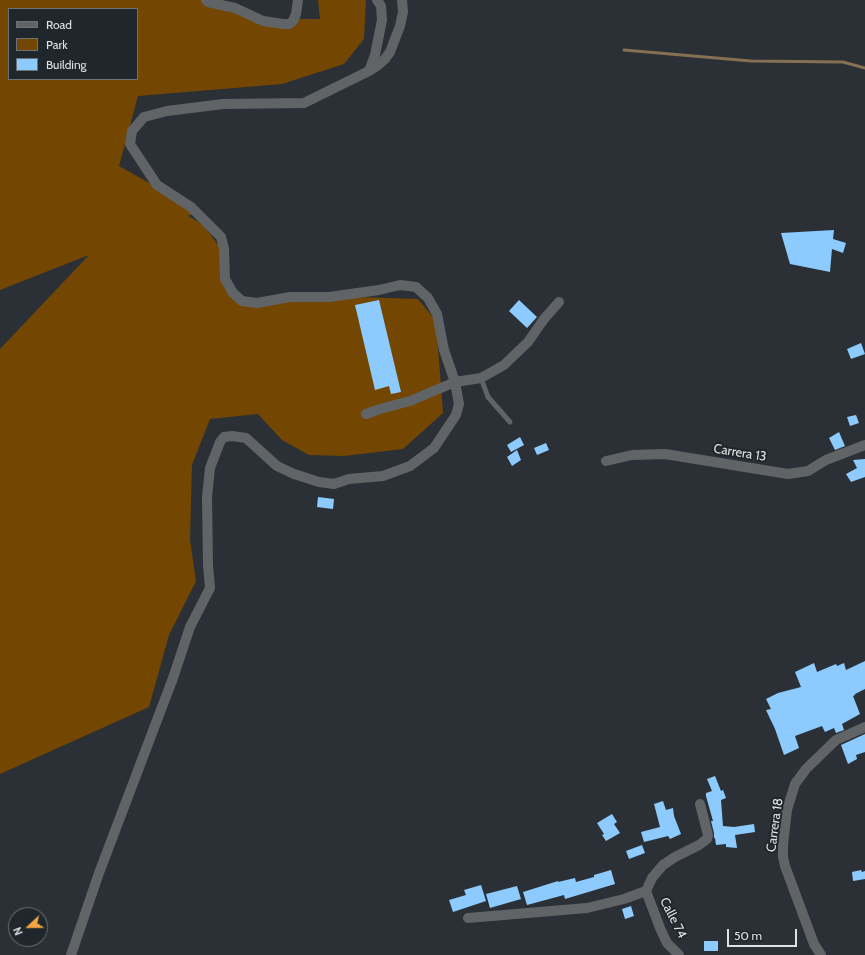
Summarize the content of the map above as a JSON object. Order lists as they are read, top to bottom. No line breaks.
{"streets":{"street":["Carrera 13","Carrera 18","Calle 74"]},"legend":["Road","Park","Building"],"scale_bar":"50 m","north":"left"}
